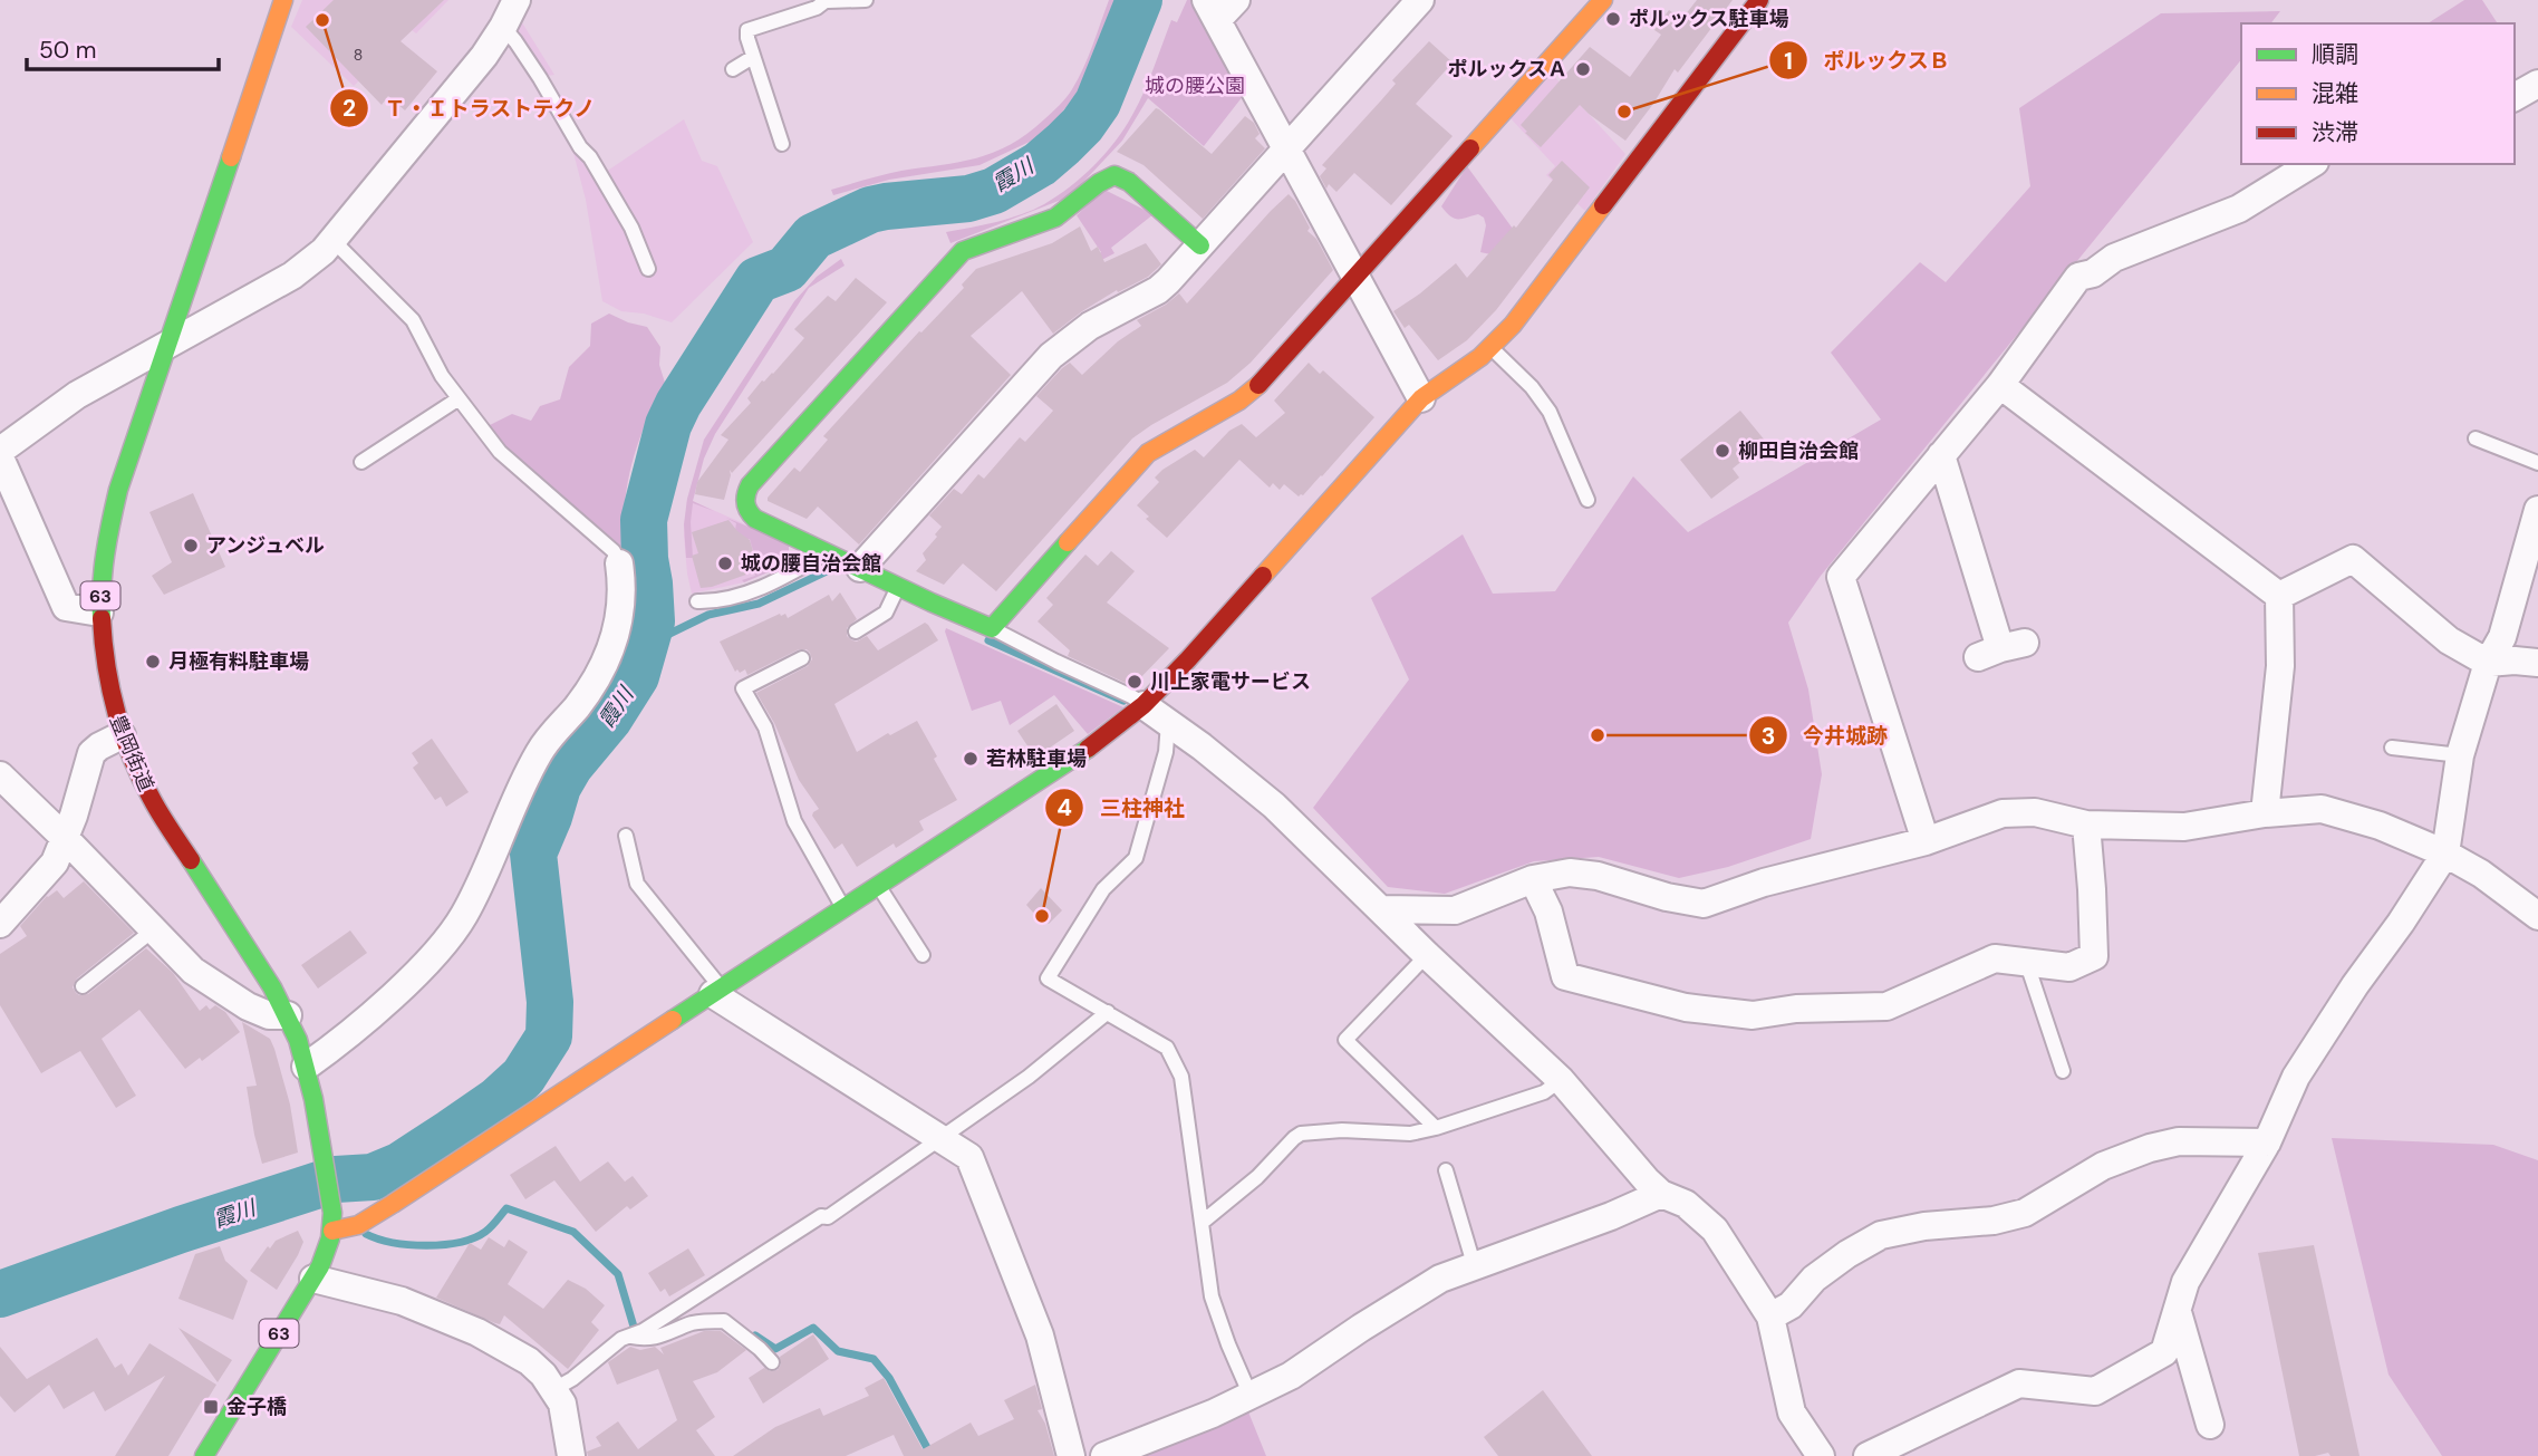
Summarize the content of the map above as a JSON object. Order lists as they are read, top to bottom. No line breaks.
{"streets":{"street":["63","豊岡街道"]},"water":["霞川"],"parks":["城の腰公園"],"places":{"other":["ポルックス駐車場","Ｔ・Ｉトラストテクノ","ポルックスＡ","ポルックスＢ","柳田自治会館","アンジュベル","城の腰自治会館","月極有料駐車場","川上家電サービス","今井城跡","若林駐車場","三柱神社"],"transit":["金子橋"]},"house_numbers":["8"],"legend":["順調","混雑","渋滞"],"scale_bar":"50 m"}
